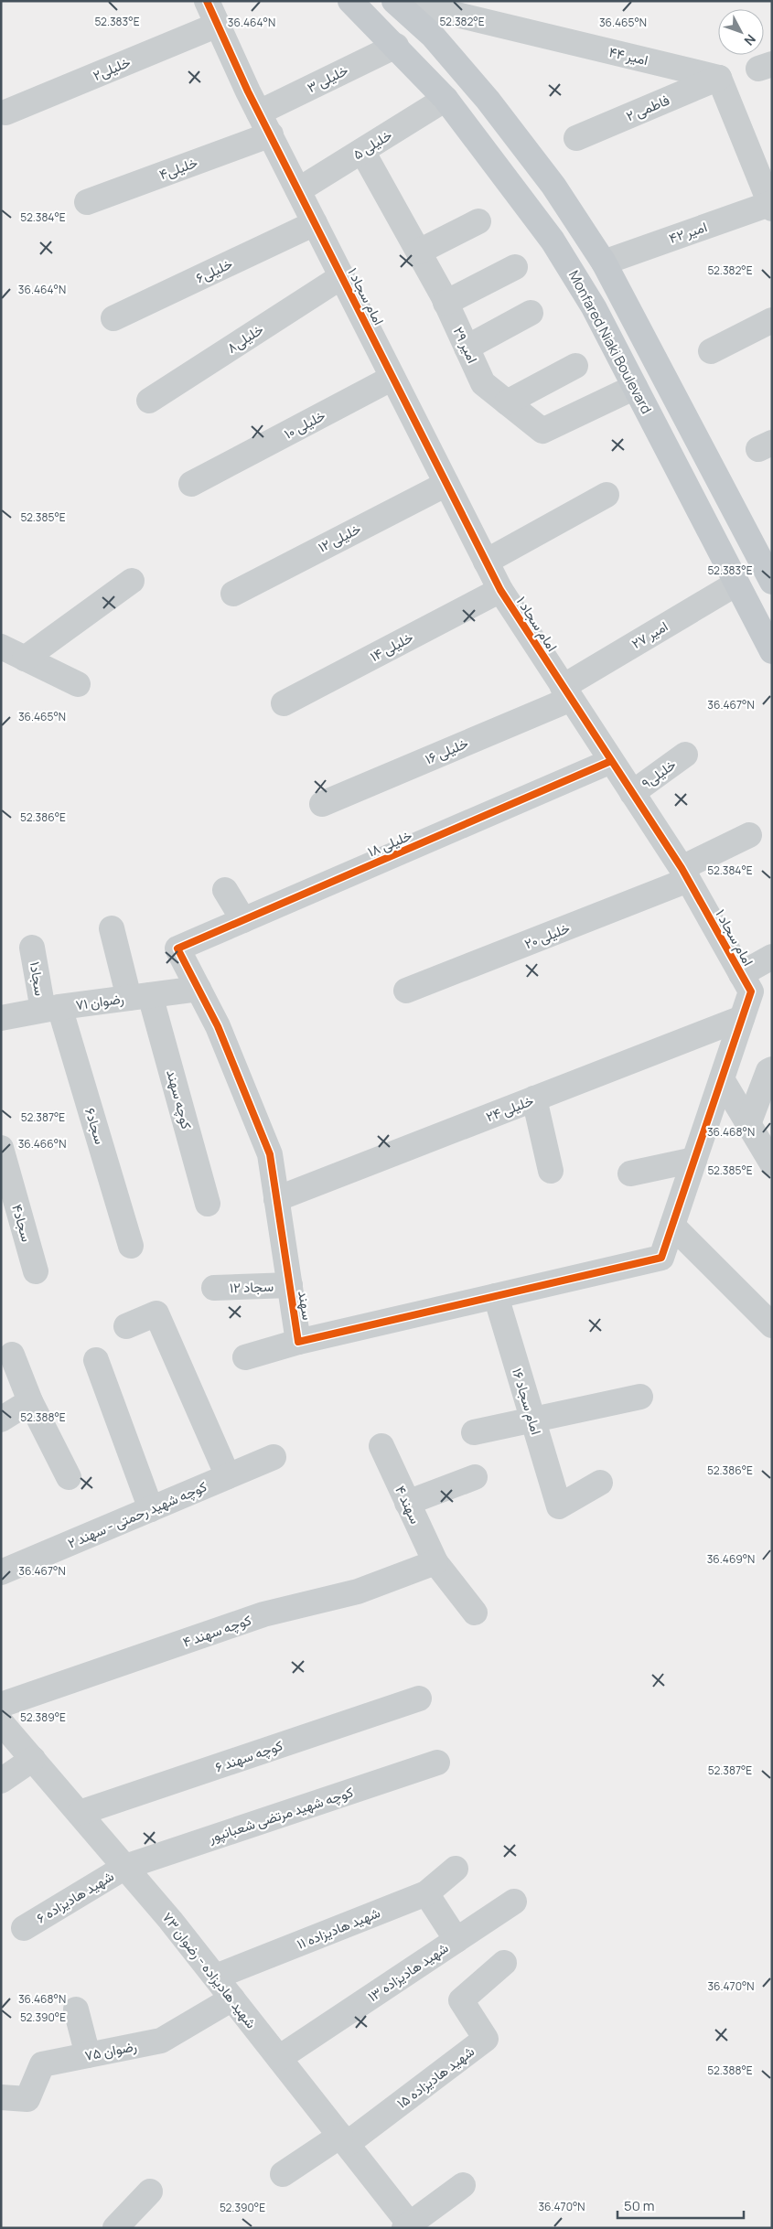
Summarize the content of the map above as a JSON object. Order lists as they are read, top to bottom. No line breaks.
{"streets":{"main road":["Monfared Niaki Boulevard"],"street":["امیر ۴۴","خلیلی۲","خلیلی ۳","فاطمی ۲","خلیلی ۵","خلیلی۴","امیر ۴۲","خلیلی۶","امام سجاد ۱","خلیلی۸","امیر ۲۹","خلیلی ۱۰","خلیلی ۱۲","امیر ۲۷","خلیلی ۱۴","خلیلی ۱۶","خلیلی۹","خلیلی ۱۸","خلیلی ۲۰","سجاد۱","رضوان ۷۱","كوچه سهند","خلیلی ۲۴","سجاد۶","سجاد۴","سجاد ۱۲","سهند","امام سجاد ۱۶","سهند ۴","کوچه شهید رحمتی - سهند ۲","کوچه سهند ۴","کوچه سهند ۶","کوچه شهید مرتضی شعبانپور","شهید هادیزاده ۶","شهید هادیزاده ۱۱","شهید هادیزاده - رضوان ۷۳","شهید هادیزاده ۱۳","رضوان ۷۵","شهید هادیزاده ۱۵"]},"crossings":[["امیر ۴۴","فاطمی ۲"],["خلیلی۲","امام سجاد ۱"],["خلیلی ۳","امام سجاد ۱"],["خلیلی ۳","Monfared Niaki Boulevard"],["خلیلی ۵","امام سجاد ۱"],["خلیلی ۵","Monfared Niaki Boulevard"],["خلیلی ۵","امیر ۲۹"],["خلیلی۴","امام سجاد ۱"],["خلیلی۶","امام سجاد ۱"],["امام سجاد ۱","خلیلی۸"],["امام سجاد ۱","خلیلی ۱۰"],["امام سجاد ۱","خلیلی ۱۲"],["امام سجاد ۱","امیر ۲۷"],["امام سجاد ۱","خلیلی ۱۴"],["امام سجاد ۱","خلیلی ۱۶"],["امام سجاد ۱","خلیلی۹"],["امام سجاد ۱","خلیلی ۱۸"],["امام سجاد ۱","خلیلی ۲۰"],["امام سجاد ۱","خلیلی ۲۴"],["امام سجاد ۱","سهند"],["Monfared Niaki Boulevard","امیر ۲۹"],["Monfared Niaki Boulevard","امیر ۲۷"],["امیر ۲۷","خلیلی ۱۶"],["خلیلی ۱۸","سهند"],["سجاد۱","رضوان ۷۱"],["سجاد۱","سجاد۶"],["رضوان ۷۱","كوچه سهند"],["رضوان ۷۱","سجاد۶"],["رضوان ۷۱","سهند"],["خلیلی ۲۴","سهند"],["سجاد ۱۲","سهند"],["سهند","امام سجاد ۱۶"],["سهند ۴","کوچه سهند ۴"],["کوچه سهند ۶","شهید هادیزاده - رضوان ۷۳"],["کوچه شهید مرتضی شعبانپور","شهید هادیزاده ۶"],["کوچه شهید مرتضی شعبانپور","شهید هادیزاده - رضوان ۷۳"],["شهید هادیزاده ۶","شهید هادیزاده - رضوان ۷۳"],["شهید هادیزاده ۱۱","شهید هادیزاده - رضوان ۷۳"],["شهید هادیزاده - رضوان ۷۳","شهید هادیزاده ۱۳"],["شهید هادیزاده - رضوان ۷۳","رضوان ۷۵"],["شهید هادیزاده - رضوان ۷۳","شهید هادیزاده ۱۵"]],"scale_bar":"50 m","north":"bottom right","coordinates":["52.383°E","52.382°E","36.464°N","36.465°N","52.384°E","52.385°E","36.467°N","52.386°E","52.387°E","36.468°N","36.466°N","52.388°E","36.469°N","52.389°E","36.470°N","52.390°E"]}
